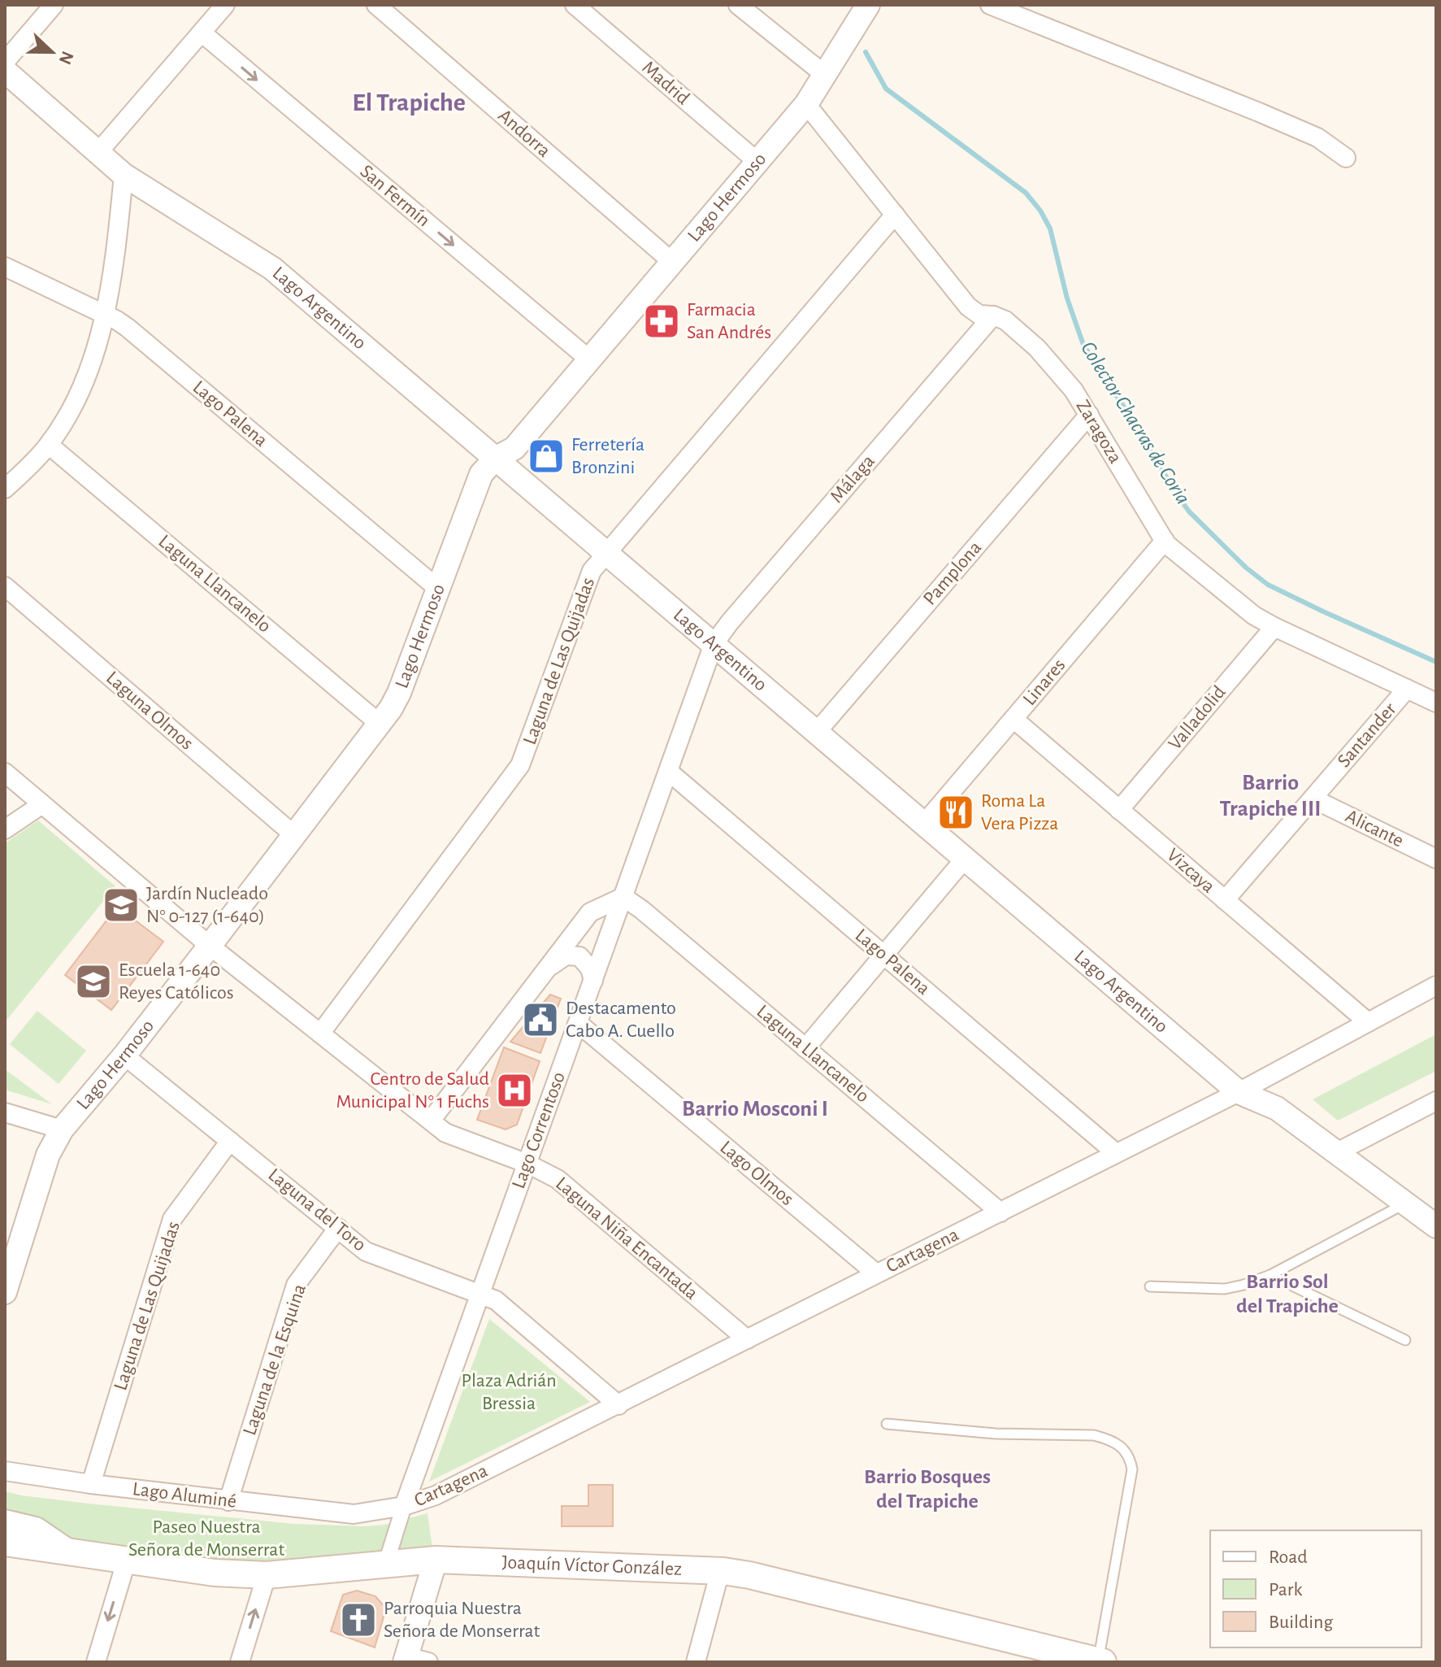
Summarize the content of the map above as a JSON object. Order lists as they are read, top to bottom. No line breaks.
{"streets":{"main road":["Joaquín Víctor González"],"street":["Madrid","Andorra","San Fermín","Lago Hermoso","Lago Argentino","Lago Palena","Zaragoza","Málaga","Pamplona","Laguna Llancanelo","Laguna de Las Quijadas","Linares","Laguna Olmos","Valladolid","Santander","Alicante","Vizcaya","Lago Correntoso","Lago Olmos","Laguna del Toro","Laguna Niña Encantada","Cartagena","Laguna de la Esquina","Lago Aluminé"]},"crossings":[["Madrid","Lago Hermoso"],["Andorra","Lago Hermoso"],["San Fermín","Lago Hermoso"],["Lago Hermoso","Lago Argentino"],["Lago Hermoso","Lago Palena"],["Lago Hermoso","Zaragoza"],["Lago Hermoso","Laguna Llancanelo"],["Lago Hermoso","Laguna Olmos"],["Lago Hermoso","Laguna del Toro"],["Lago Hermoso","Laguna Niña Encantada"],["Lago Argentino","Málaga"],["Lago Argentino","Pamplona"],["Lago Argentino","Laguna de Las Quijadas"],["Lago Argentino","Linares"],["Lago Argentino","Lago Correntoso"],["Lago Argentino","Cartagena"],["Lago Palena","Lago Correntoso"],["Lago Palena","Cartagena"],["Zaragoza","Málaga"],["Zaragoza","Pamplona"],["Zaragoza","Laguna de Las Quijadas"],["Zaragoza","Linares"],["Zaragoza","Valladolid"],["Zaragoza","Santander"],["Málaga","Lago Correntoso"],["Laguna Llancanelo","Lago Correntoso"],["Laguna Llancanelo","Cartagena"],["Laguna de Las Quijadas","Laguna del Toro"],["Laguna de Las Quijadas","Laguna Niña Encantada"],["Laguna de Las Quijadas","Lago Aluminé"],["Linares","Vizcaya"],["Valladolid","Vizcaya"],["Santander","Alicante"],["Santander","Vizcaya"],["Vizcaya","Cartagena"],["Lago Correntoso","Lago Olmos"],["Lago Correntoso","Laguna del Toro"],["Lago Correntoso","Laguna Niña Encantada"],["Lago Correntoso","Cartagena"],["Lago Correntoso","Lago Aluminé"],["Lago Olmos","Cartagena"],["Laguna del Toro","Cartagena"],["Laguna del Toro","Laguna de la Esquina"],["Laguna Niña Encantada","Cartagena"],["Cartagena","Lago Aluminé"],["Laguna de la Esquina","Lago Aluminé"]],"one_way":["San Fermín"],"districts":["El Trapiche","Barrio Trapiche III","Barrio Mosconi I","Barrio Sol del Trapiche","Barrio Bosques del Trapiche"],"water":["Colector Chacras de Coria"],"parks":["Plaza Adrián Bressia","Paseo Nuestra Señora de Monserrat"],"places":{"pharmacy":["Farmacia San Andrés"],"shop":["Ferretería Bronzini"],"restaurant":["Roma La Vera Pizza"],"school or university":["Jardín Nucleado N° 0-127 (1-640)","Escuela 1-640 Reyes Católicos"],"public building":["Destacamento Cabo A. Cuello"],"hospital":["Centro de Salud Municipal N° 1 Fuchs"],"church":["Parroquia Nuestra Señora de Monserrat"]},"legend":["Road","Park","Building"],"north":"right"}
